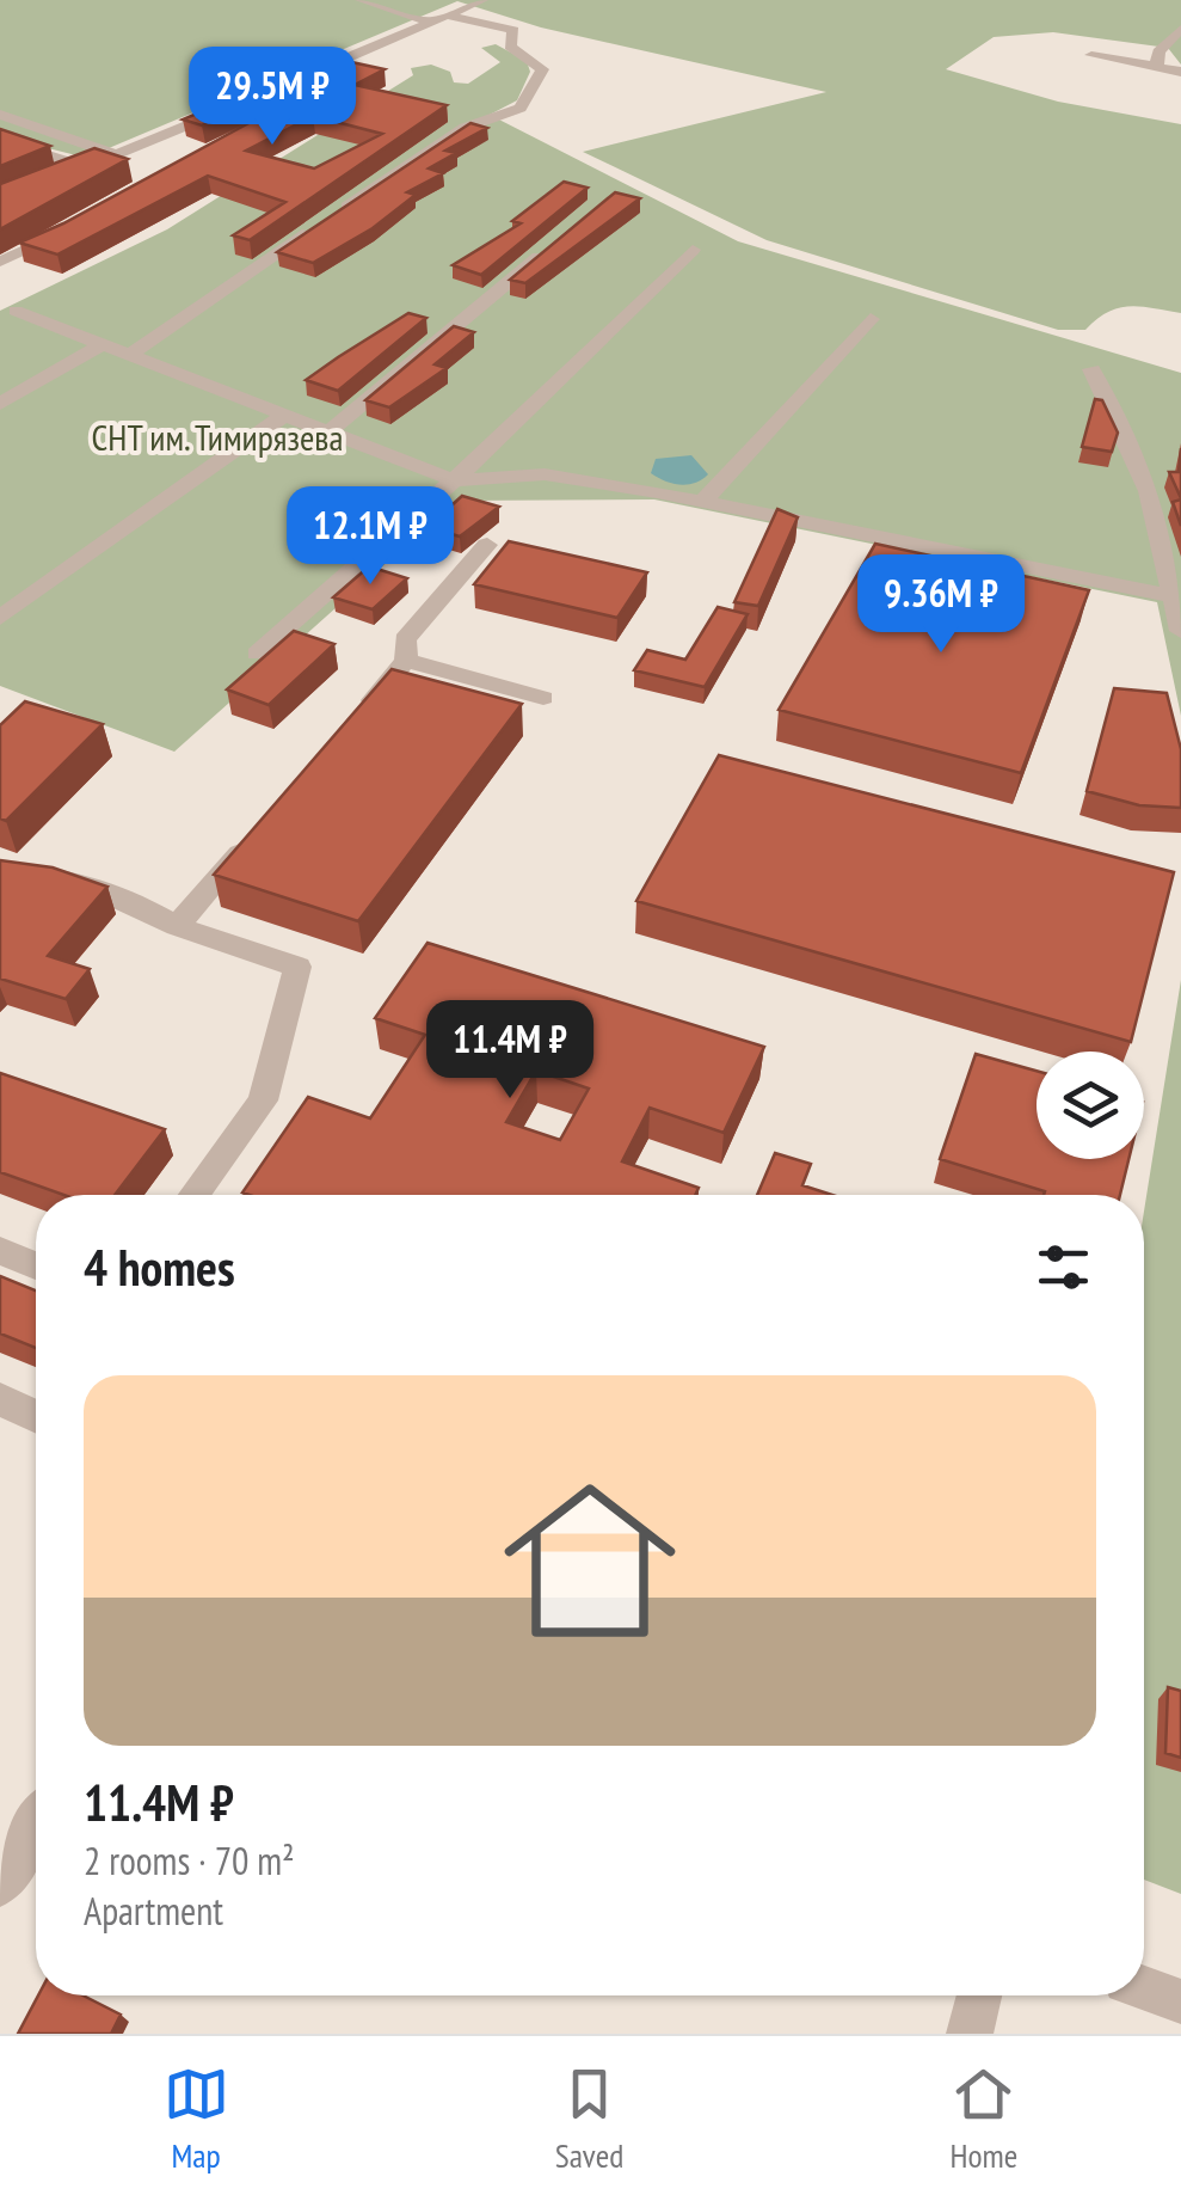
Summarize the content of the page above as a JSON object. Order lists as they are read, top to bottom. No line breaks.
{"parks":["СНТ им. Тимирязева"],"page":{"price":["29.5M ₽","12.1M ₽","9.36M ₽","11.4M ₽"],"heading":"4 homes","list":[{"name":"11.4M ₽","note":"2 rooms · 70 m² · Apartment"}],"tabs":["Map","Saved","Home"]}}
